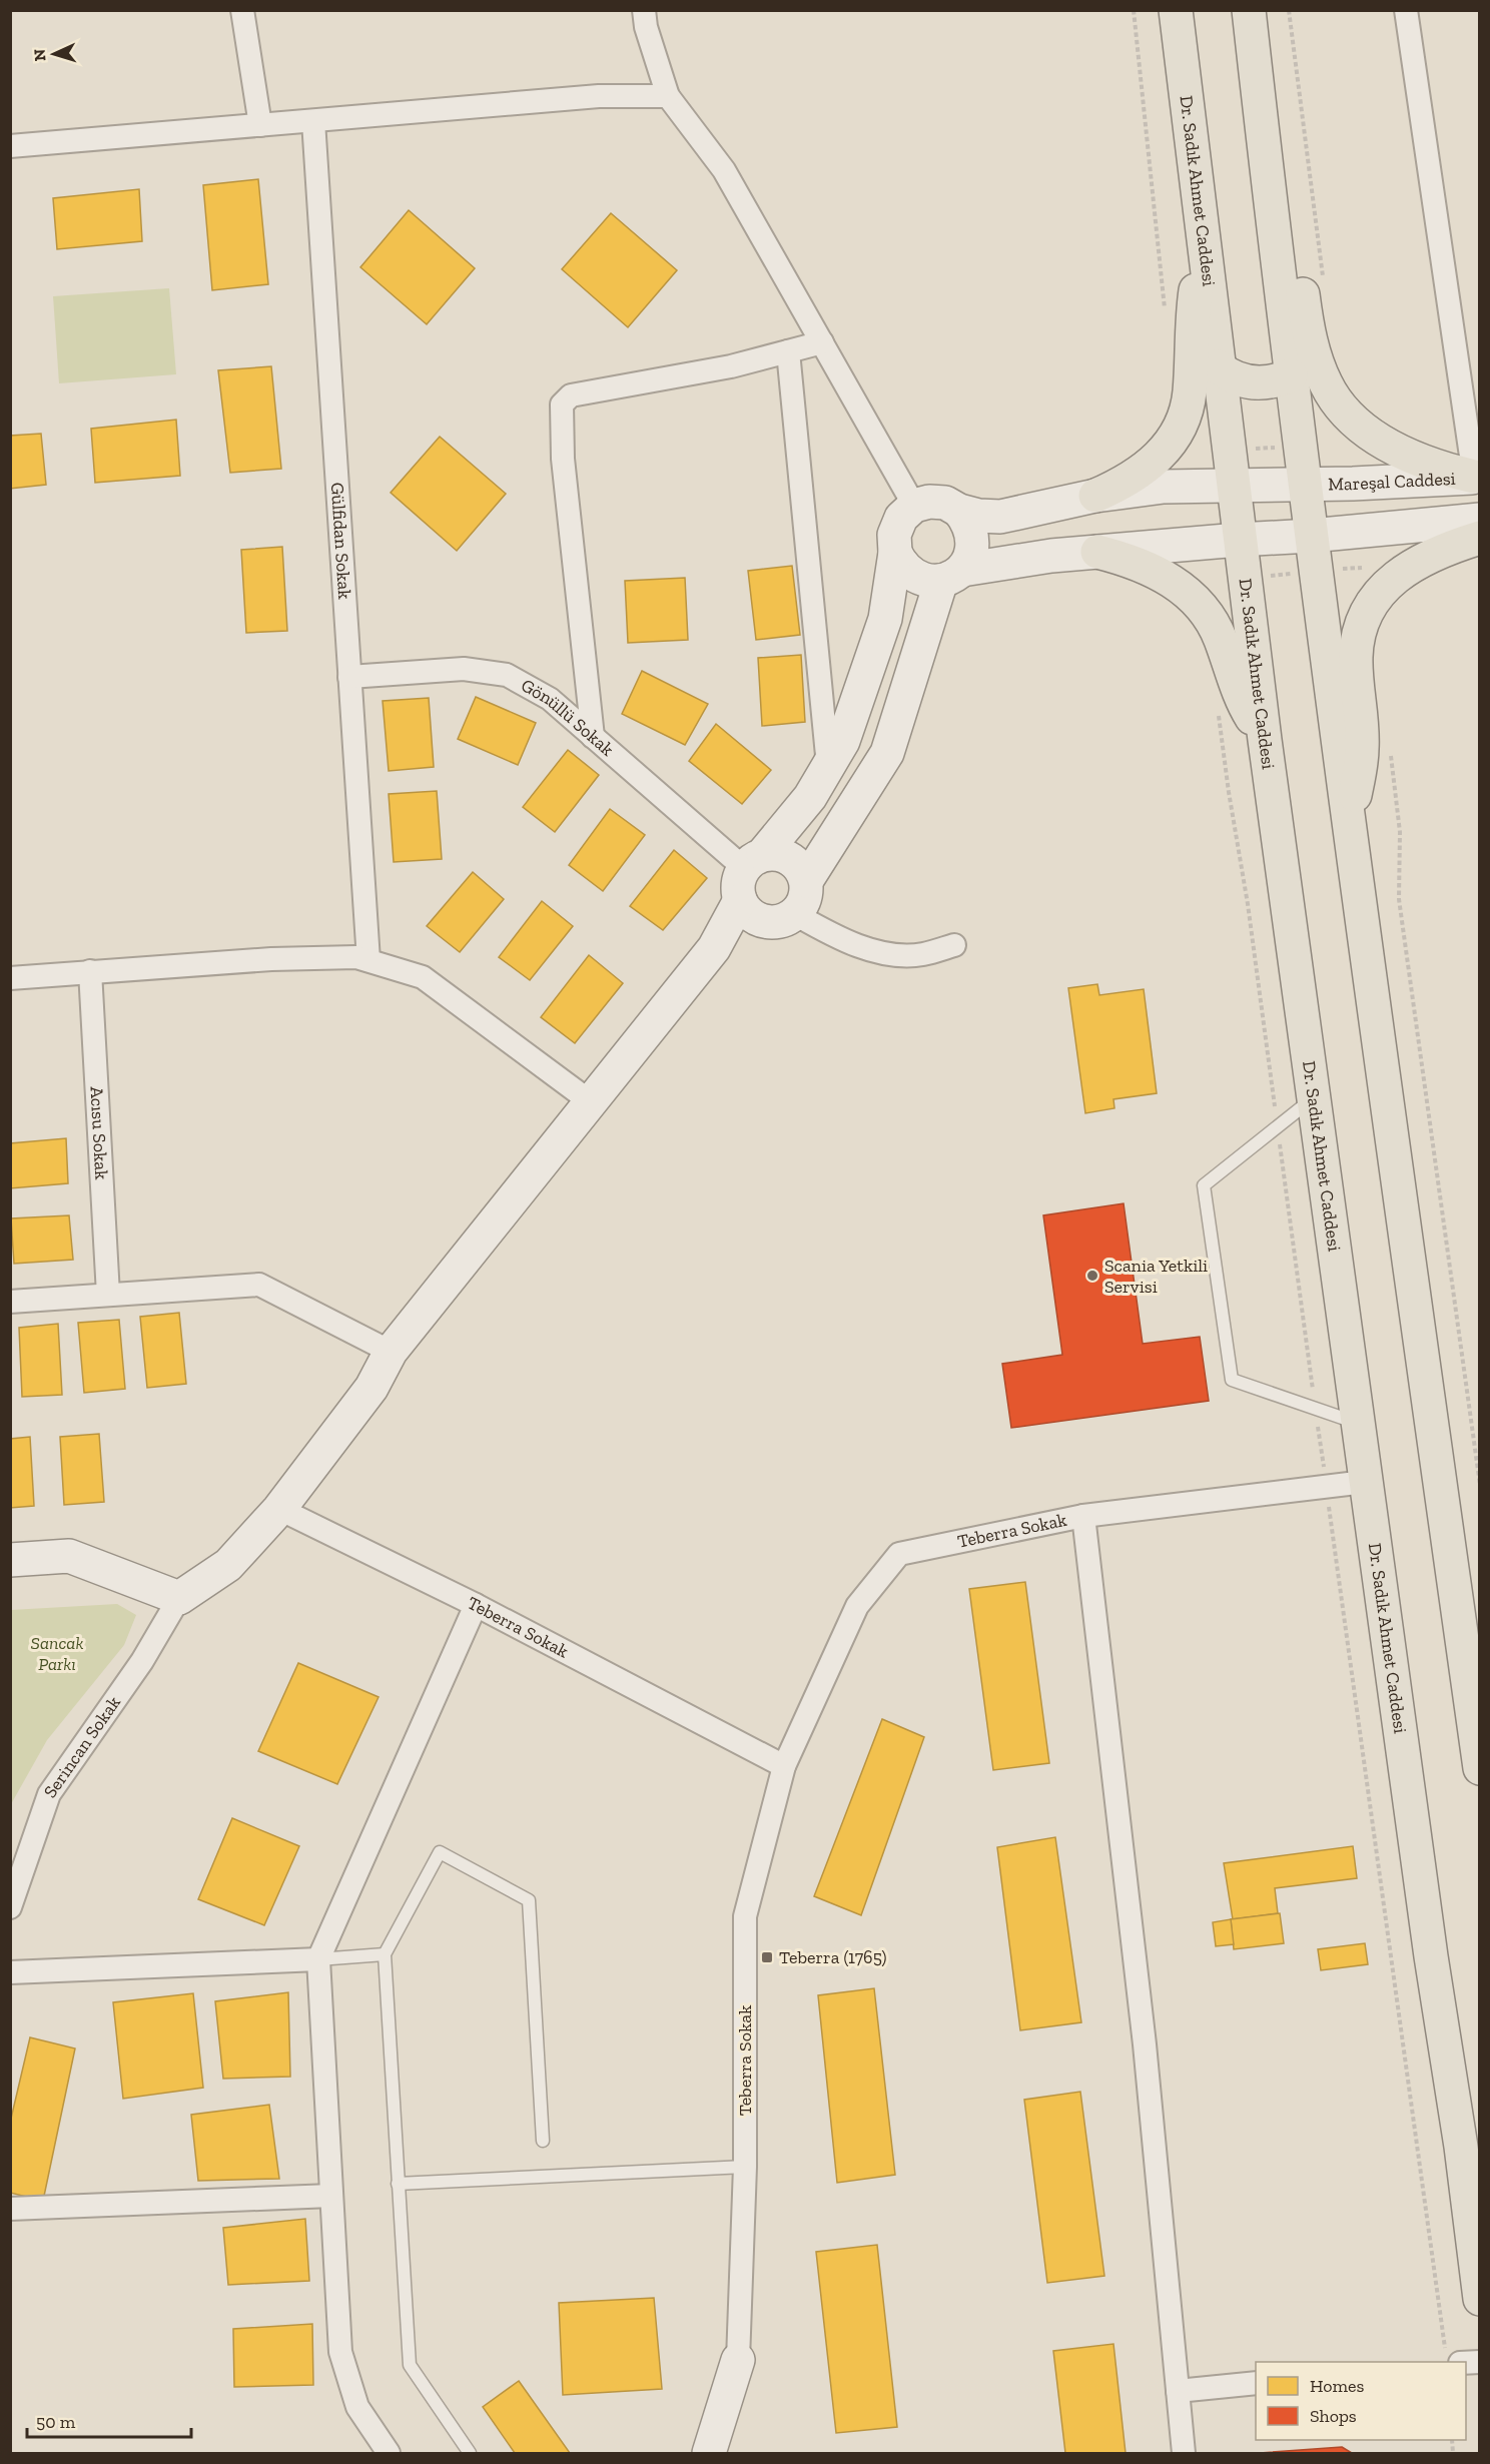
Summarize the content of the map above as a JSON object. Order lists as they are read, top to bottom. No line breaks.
{"streets":{"main road":["Dr. Sadık Ahmet Caddesi"],"street":["Mareşal Caddesi","Gülfidan Sokak","Gönüllü Sokak","Acısu Sokak","Teberra Sokak","Serincan Sokak"]},"crossings":[["Dr. Sadık Ahmet Caddesi","Mareşal Caddesi"],["Dr. Sadık Ahmet Caddesi","Teberra Sokak"],["Gülfidan Sokak","Gönüllü Sokak"]],"parks":["Sancak Parkı"],"places":{"other":["Scania Yetkili Servisi"],"transit":["Teberra (1765)"]},"legend":["Homes","Shops"],"scale_bar":"50 m","north":"left"}
